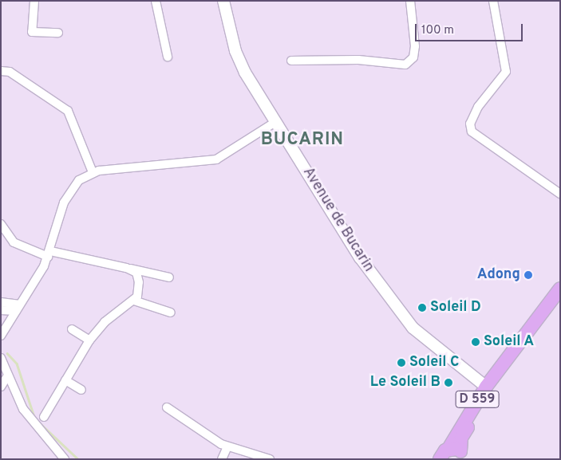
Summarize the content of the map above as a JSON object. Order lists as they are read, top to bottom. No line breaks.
{"streets":{"main road":["D 559"],"street":["Avenue de Bucarin"]},"crossings":[["Avenue de Bucarin","D 559"]],"districts":["BUCARIN"],"places":["Adong","Soleil D","Soleil A","Soleil C","Le Soleil B"],"scale_bar":"100 m"}
